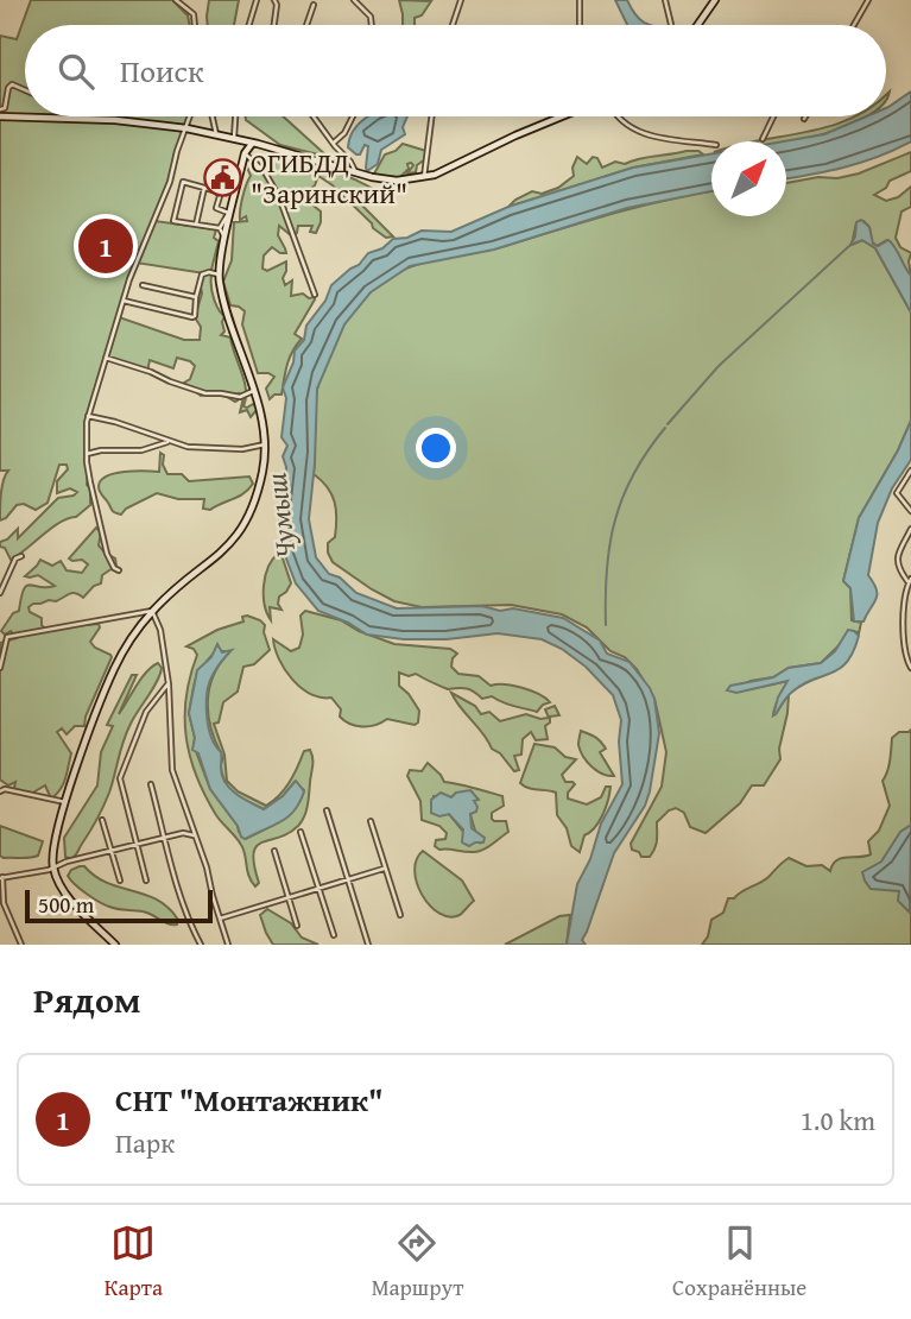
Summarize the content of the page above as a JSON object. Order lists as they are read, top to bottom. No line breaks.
{"water":["Чумыш"],"places":{"public building":["ОГИБДД \"Заринский\""]},"scale_bar":"500 m","north":"top right","page":{"search":"Поиск","pins":"1","scale":"500 m","heading":"Рядом","list":[{"mark":"1","name":"СНТ \"Монтажник\"","note":"Парк","value":"1.0 km"}],"nav":["Карта","Маршрут","Сохранённые"]}}
